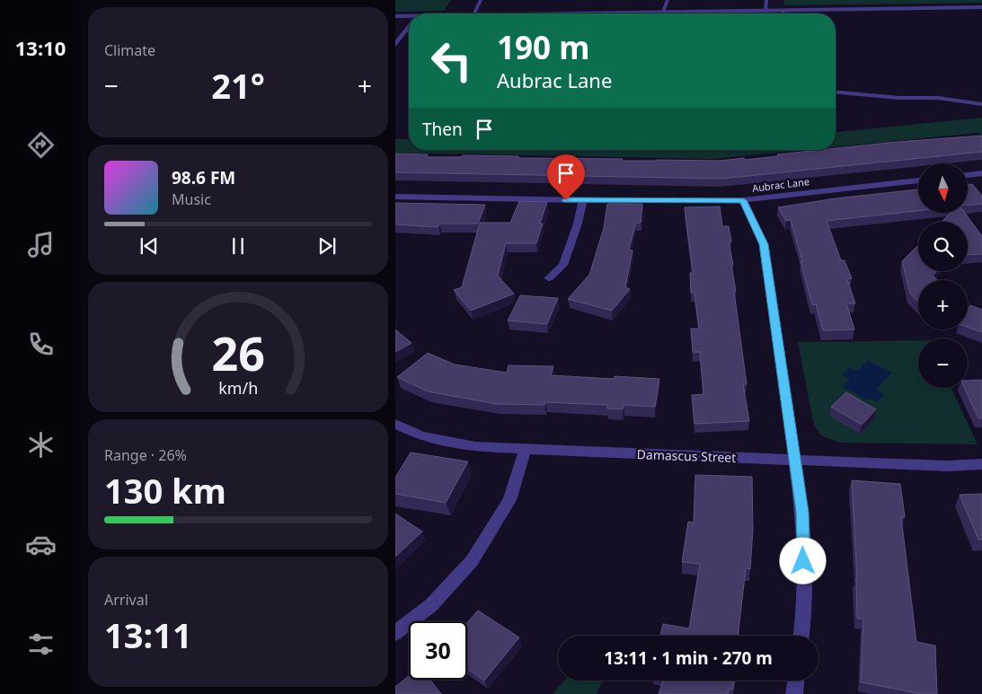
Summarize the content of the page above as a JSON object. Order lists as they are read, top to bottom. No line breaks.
{"streets":{"street":["Aubrac Lane","Damascus Street"]},"north":"bottom","page":{"tabs":"13:10","tile":["Climate",["Range · 26%","130 km"],["Arrival","13:11"]],"turn":["190 m","Aubrac Lane"],"heat":["−","21°","+"],"then":"Then","song":["98.6 FM","Music"],"map_buttons":["+","−"],"limit":"30","trip":"13:11 · 1 min · 270 m","gauge":["26","km/h"]}}
